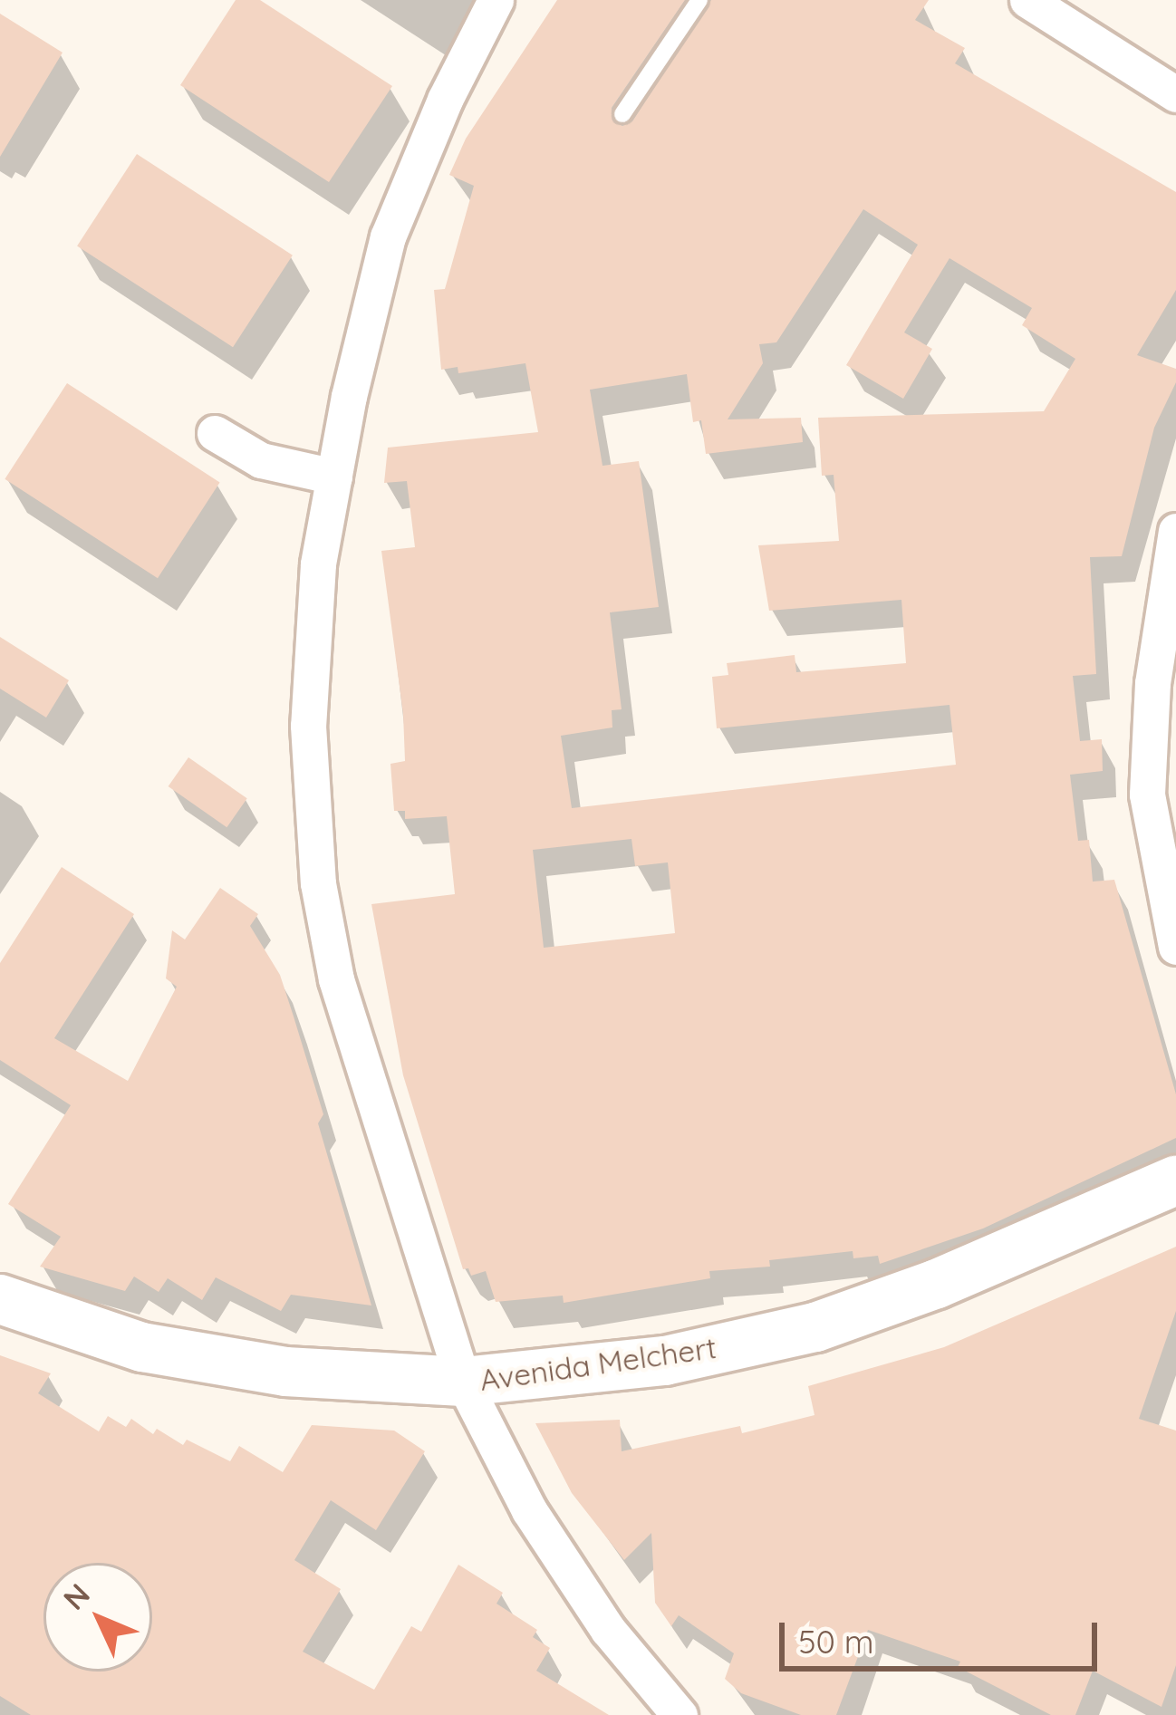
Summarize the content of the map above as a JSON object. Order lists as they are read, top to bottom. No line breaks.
{"streets":{"street":["Avenida Melchert"]},"scale_bar":"50 m","north":"top left"}
